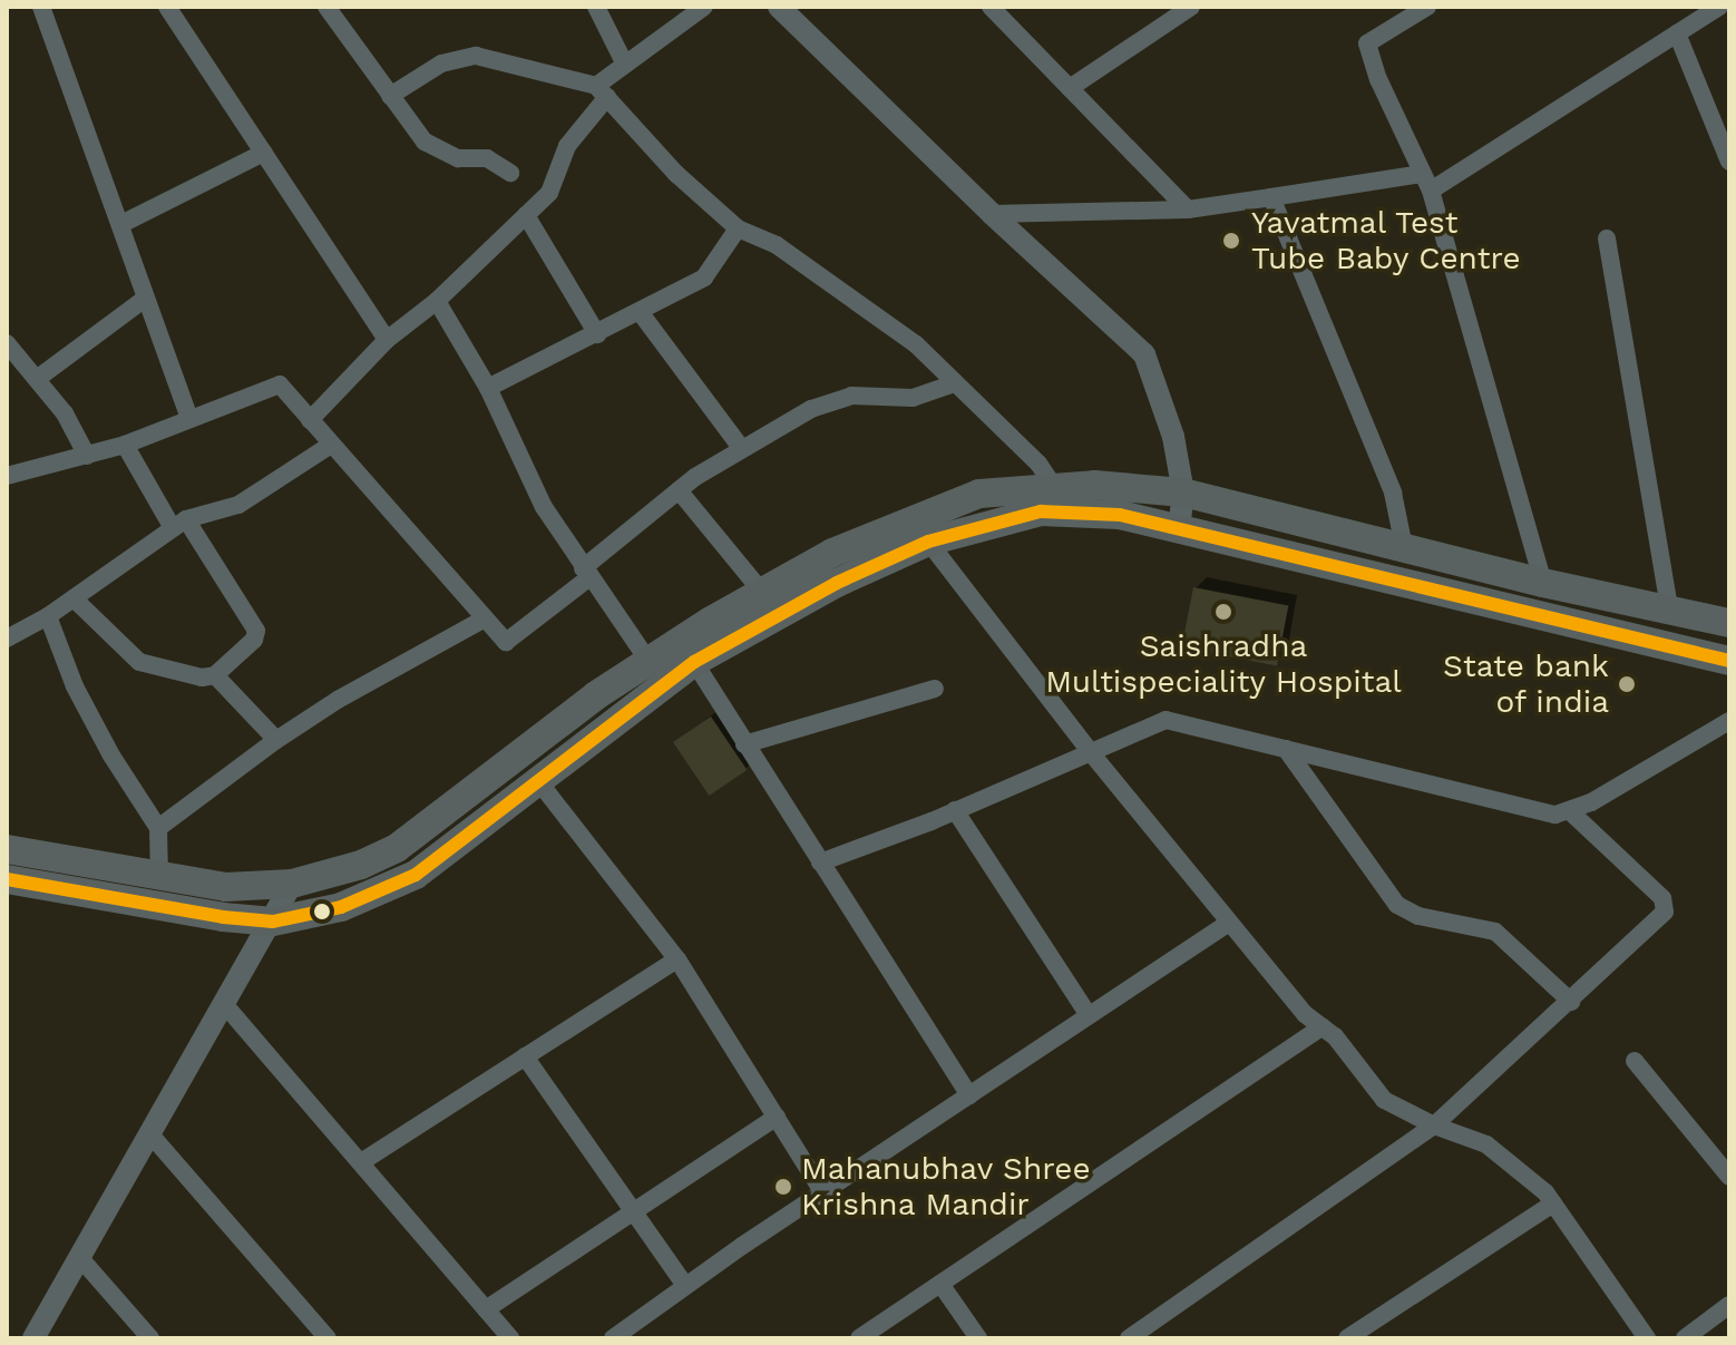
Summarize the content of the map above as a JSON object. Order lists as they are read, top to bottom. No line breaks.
{"places":["Yavatmal Test Tube Baby Centre","Saishradha Multispeciality Hospital","State bank of india","Mahanubhav Shree Krishna Mandir"]}
